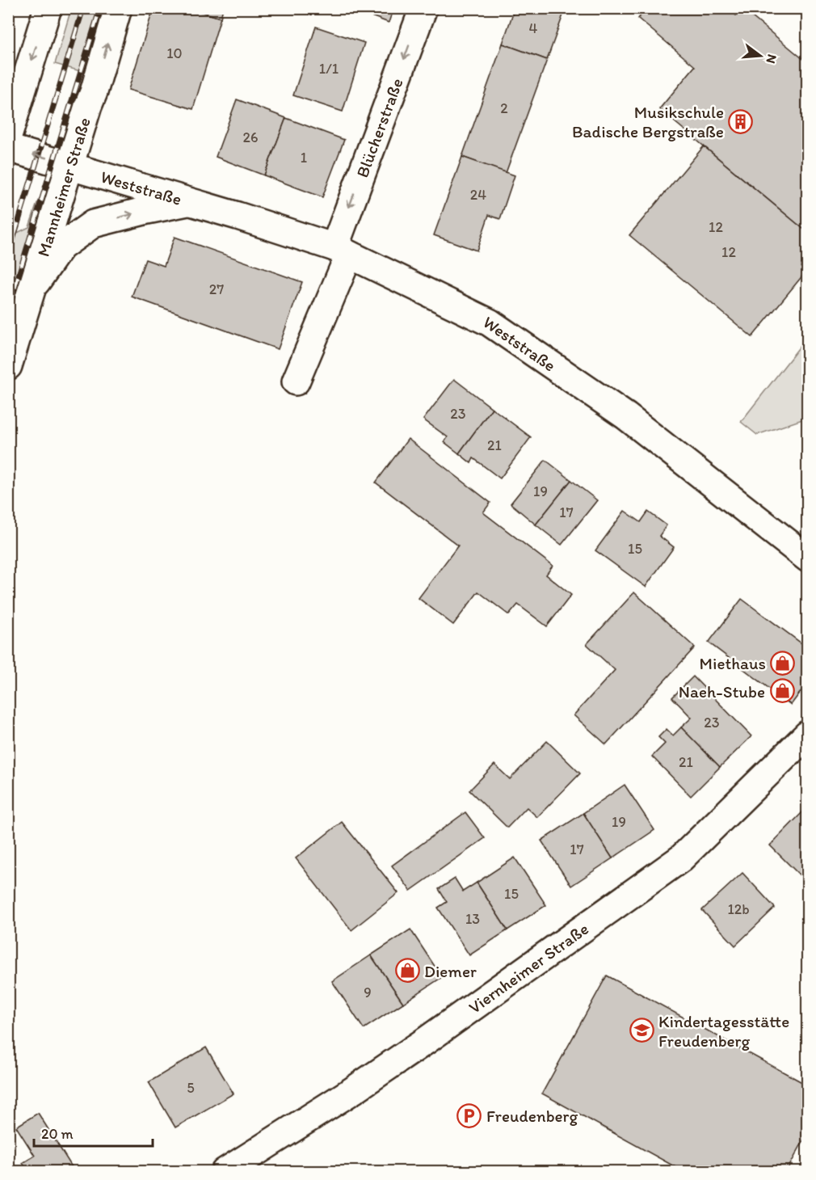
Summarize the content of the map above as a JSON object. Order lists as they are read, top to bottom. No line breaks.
{"streets":{"street":["Blücherstraße","Weststraße","Mannheimer Straße","Viernheimer Straße"]},"crossings":[["Blücherstraße","Weststraße"],["Weststraße","Mannheimer Straße"]],"one_way":["Blücherstraße"],"places":{"building":["Musikschule Badische Bergstraße"],"shop":["Miethaus","Naeh-Stube","Diemer"],"school or university":["Kindertagesstätte Freudenberg"],"parking":["Freudenberg"]},"house_numbers":["4","10","1/1","2","26","1","24","12","12","27","23","21","19","17","15","23","21","19","17","15","12b","13","9","5"],"scale_bar":"20 m","north":"right"}
